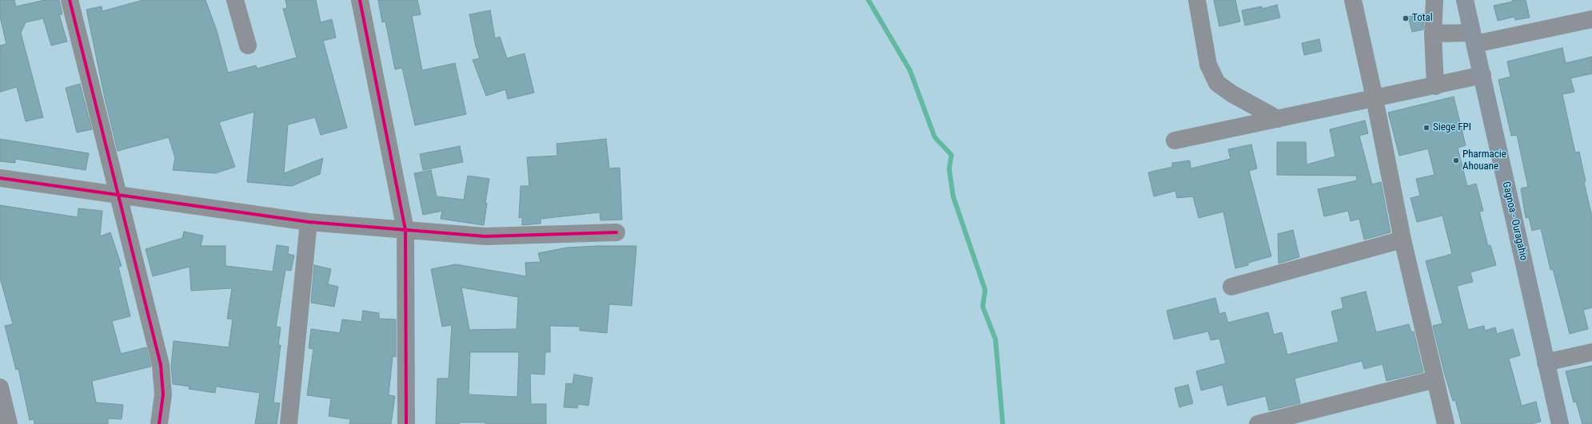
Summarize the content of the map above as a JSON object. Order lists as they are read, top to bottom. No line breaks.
{"streets":{"main road":["Gagnoa - Ouragahio"]},"places":["Total","Siege FPI","Pharmacie Ahouane"]}
